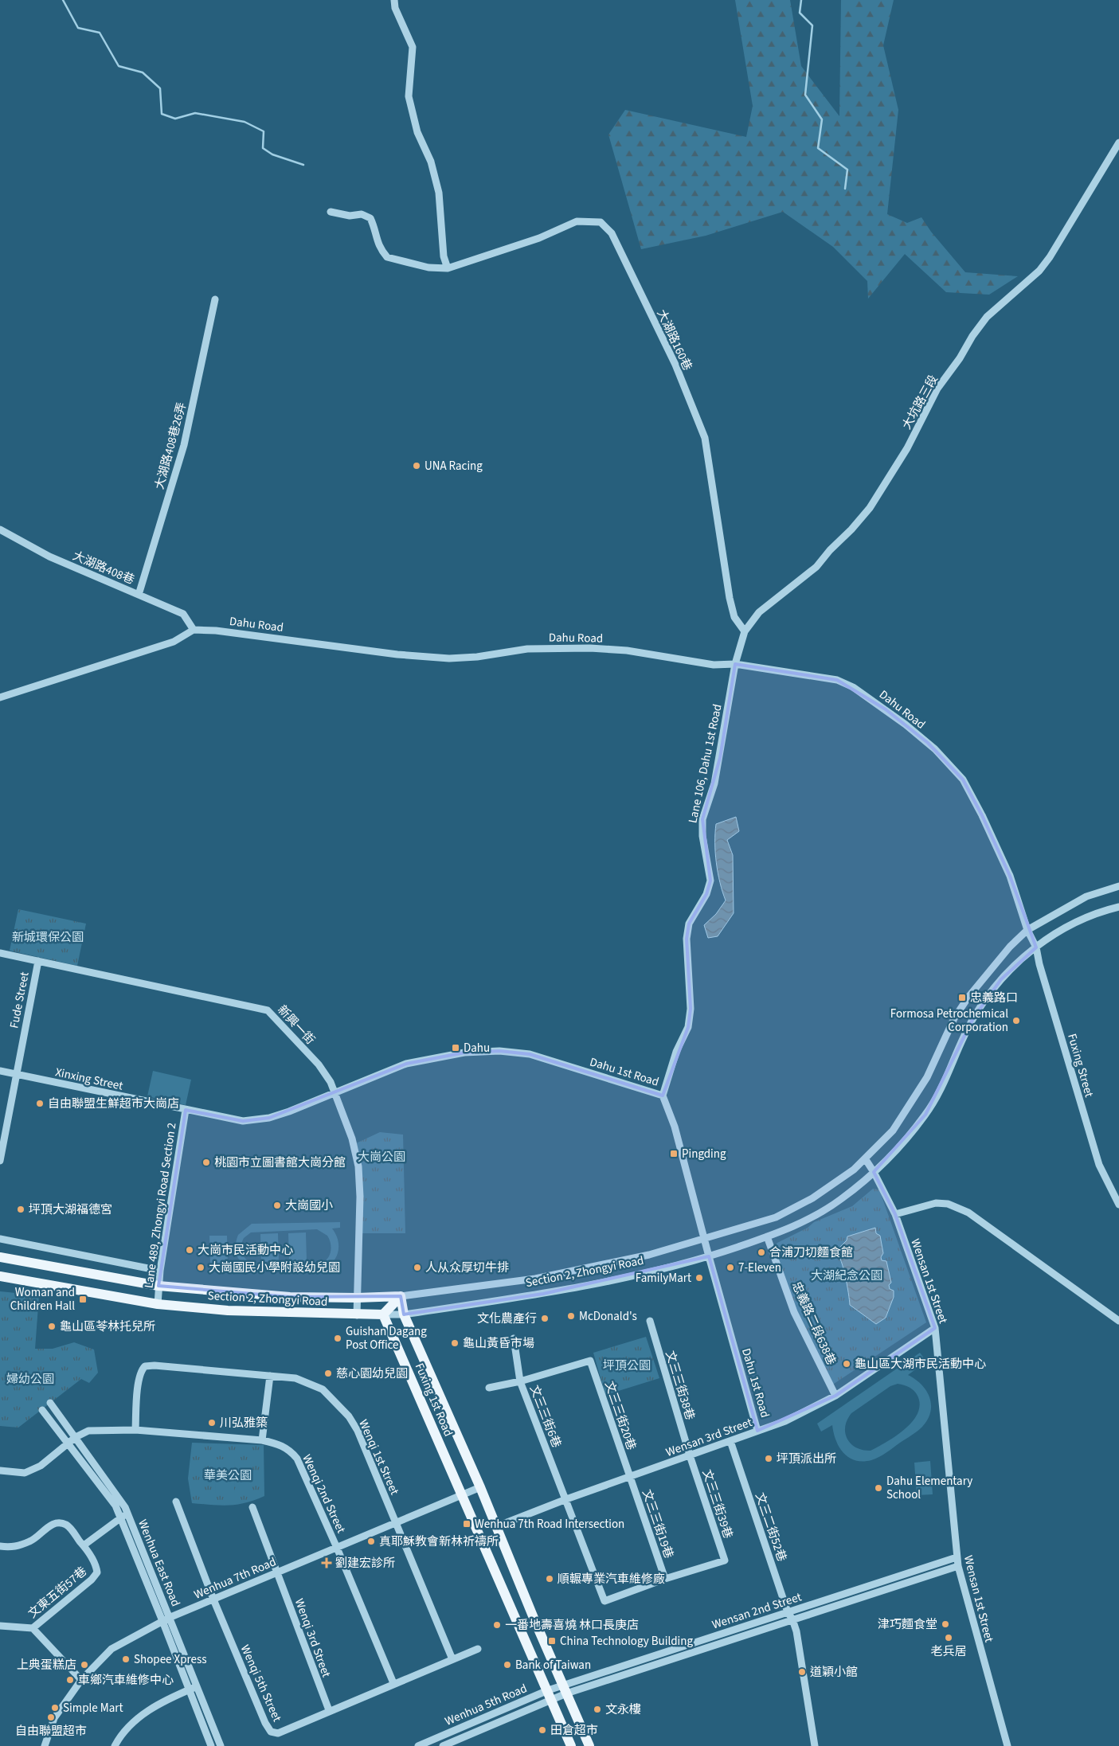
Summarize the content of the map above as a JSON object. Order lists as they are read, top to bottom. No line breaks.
{"streets":{"main road":["Section 2, Zhongyi Road","Fuxing 1st Road"],"street":["大湖路160巷","大坑路三段","大湖路408巷26弄","大湖路408巷","Dahu Road","Lane 106, Dahu 1st Road","Fude Street","新興一街","Fuxing Street","Dahu 1st Road","Xinxing Street","Lane 489, Zhongyi Road Section 2","Wensan 1st Street","忠義路二段638巷","文三三街38巷","文三三街20巷","文三三街6巷","Wensan 3rd Street","Wenqi 1st Street","Wenqi 2nd Street","文三三街39巷","文三三街19巷","文三二街52巷","Wenhua East Road","Wenhua 7th Road","文東五街57巷","Wensan 2nd Street","Wenqi 3rd Street","Wenqi 5th Street","Wenhua 5th Road"]},"crossings":[["大湖路160巷","大坑路三段"],["大坑路三段","Dahu Road"],["大坑路三段","Lane 106, Dahu 1st Road"],["大湖路408巷26弄","大湖路408巷"],["大湖路408巷","Dahu Road"],["Dahu Road","Lane 106, Dahu 1st Road"],["Dahu Road","Fuxing Street"],["Dahu Road","Section 2, Zhongyi Road"],["Lane 106, Dahu 1st Road","Dahu 1st Road"],["Fude Street","新興一街"],["Fude Street","Xinxing Street"],["新興一街","Dahu 1st Road"],["新興一街","Xinxing Street"],["新興一街","Section 2, Zhongyi Road"],["Fuxing Street","Section 2, Zhongyi Road"],["Dahu 1st Road","Xinxing Street"],["Dahu 1st Road","Section 2, Zhongyi Road"],["Dahu 1st Road","Wensan 3rd Street"],["Xinxing Street","Lane 489, Zhongyi Road Section 2"],["Lane 489, Zhongyi Road Section 2","Section 2, Zhongyi Road"],["Section 2, Zhongyi Road","Wensan 1st Street"],["Section 2, Zhongyi Road","忠義路二段638巷"],["Section 2, Zhongyi Road","Fuxing 1st Road"],["Wensan 1st Street","Wensan 3rd Street"],["Wensan 1st Street","Wensan 2nd Street"],["忠義路二段638巷","Wensan 3rd Street"],["文三三街38巷","Wensan 3rd Street"],["文三三街38巷","文三三街39巷"],["Fuxing 1st Road","Wensan 3rd Street"],["Fuxing 1st Road","Wenhua 7th Road"],["Fuxing 1st Road","Wensan 2nd Street"],["Fuxing 1st Road","Wenhua 5th Road"],["文三三街20巷","文三三街6巷"],["文三三街20巷","Wensan 3rd Street"],["文三三街20巷","文三三街19巷"],["文三三街6巷","Wensan 3rd Street"],["文三三街6巷","文三三街39巷"],["文三三街6巷","文三三街19巷"],["Wensan 3rd Street","文三三街39巷"],["Wensan 3rd Street","文三三街19巷"],["Wensan 3rd Street","文三二街52巷"],["Wenqi 1st Street","Wenqi 2nd Street"],["Wenqi 1st Street","Wenhua 7th Road"],["Wenqi 1st Street","Wenqi 5th Street"],["Wenqi 2nd Street","Wenhua East Road"],["Wenqi 2nd Street","Wenhua 7th Road"],["Wenqi 2nd Street","Wenqi 5th Street"],["文三三街39巷","文三三街19巷"],["文三二街52巷","Wensan 2nd Street"],["Wenhua East Road","Wenhua 7th Road"],["Wenhua 7th Road","Wenqi 3rd Street"],["Wenhua 7th Road","Wenqi 5th Street"],["Wensan 2nd Street","Wenhua 5th Road"],["Wenqi 3rd Street","Wenqi 5th Street"]],"parks":["新城環保公園","大崗公園","大湖紀念公園","坪頂公園","婦幼公園","華美公園"],"places":{"other":["UNA Racing","Formosa Petrochemical Corporation","自由聯盟生鮮超市大崗店","桃園市立圖書館大崗分館","大崗國小","坪頂大湖福德宮","大崗市民活動中心","合浦刀切麵食館","大崗國民小學附設幼兒園","人从众厚切牛排","7-Eleven","FamilyMart","McDonald's","文化農產行","龜山區苓林托兒所","Guishan Dagang Post Office","龜山黃昏市場","龜山區大湖市民活動中心","慈心園幼兒園","川弘雅築","坪頂派出所","Dahu Elementary School","真耶穌教會新林祈禱所","順輾專業汽車維修廠","津巧麵食堂","一番地壽喜燒 林口長庚店","老兵居","Shopee Xpress","上典蛋糕店","Bank of Taiwan","道穎小館","車鄉汽車維修中心","Simple Mart","文永樓","自由聯盟超市","田倉超市"],"transit":["忠義路口","Dahu","Pingding","Woman and Children Hall","Wenhua 7th Road Intersection","China Technology Building"],"health":["劉建宏診所"]}}
